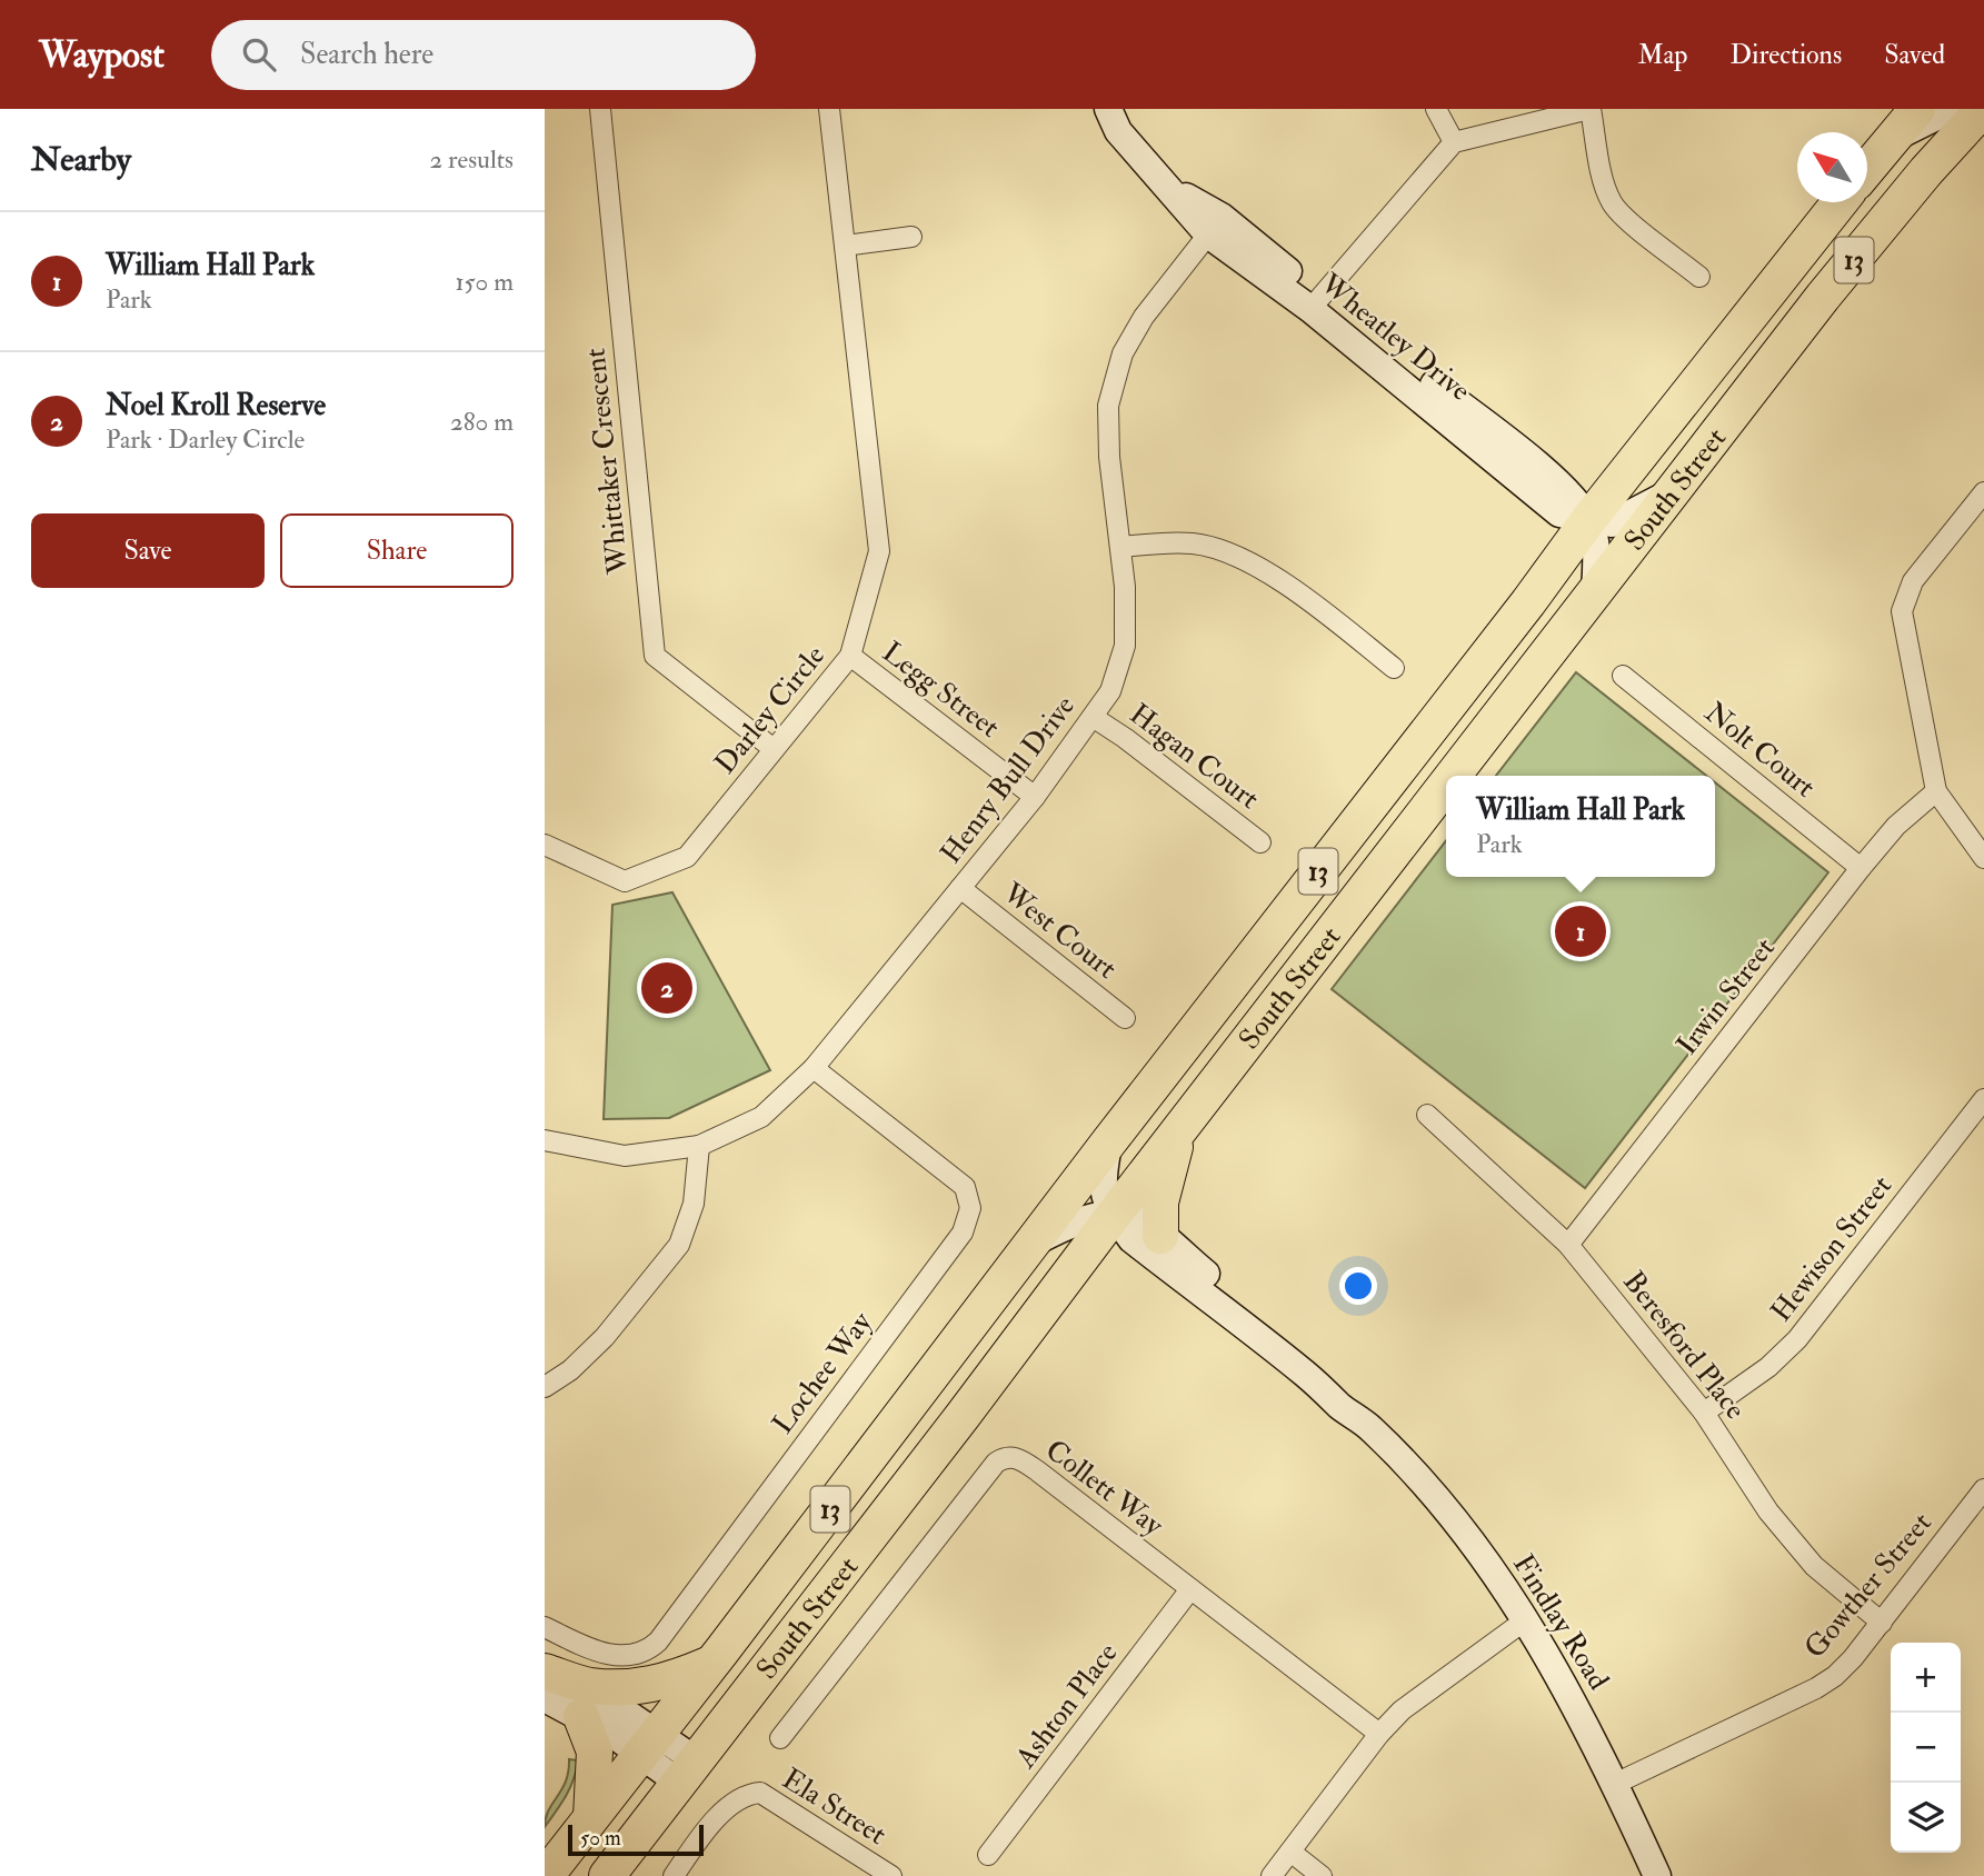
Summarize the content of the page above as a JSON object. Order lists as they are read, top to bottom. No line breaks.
{"streets":{"highway":["13","South Street"],"main road":["Wheatley Drive","Findlay Road"],"street":["Whittaker Crescent","Legg Street","Darley Circle","Nolt Court","Hagan Court","Henry Bull Drive","West Court","Irwin Street","Hewison Street","Beresford Place","Lochee Way","Collett Way","Gowther Street","Ashton Place","Ela Street"]},"crossings":[["Wheatley Drive","South Street"],["Wheatley Drive","Henry Bull Drive"],["Whittaker Crescent","Darley Circle"],["South Street","Findlay Road"],["Legg Street","Darley Circle"],["Legg Street","Henry Bull Drive"],["Nolt Court","Irwin Street"],["Hagan Court","Henry Bull Drive"],["Henry Bull Drive","West Court"],["Henry Bull Drive","Lochee Way"],["Irwin Street","Beresford Place"],["Hewison Street","Beresford Place"],["Beresford Place","Gowther Street"],["Collett Way","Ashton Place"],["Gowther Street","Findlay Road"]],"scale_bar":"50 m","north":"top left","page":{"header":"Waypost","search":"Search here","nav":["Map","Directions","Saved"],"heading":["Nearby","2 results"],"list":[{"mark":"1","name":"William Hall Park","note":"Park","value":"150 m"},{"mark":"2","name":"Noel Kroll Reserve","note":"Park · Darley Circle","value":"280 m"}],"buttons":["Save","Share"],"popup":["William Hall Park","Park"],"pins":["1","2"],"map_buttons":["+","−"],"scale":"50 m"}}
